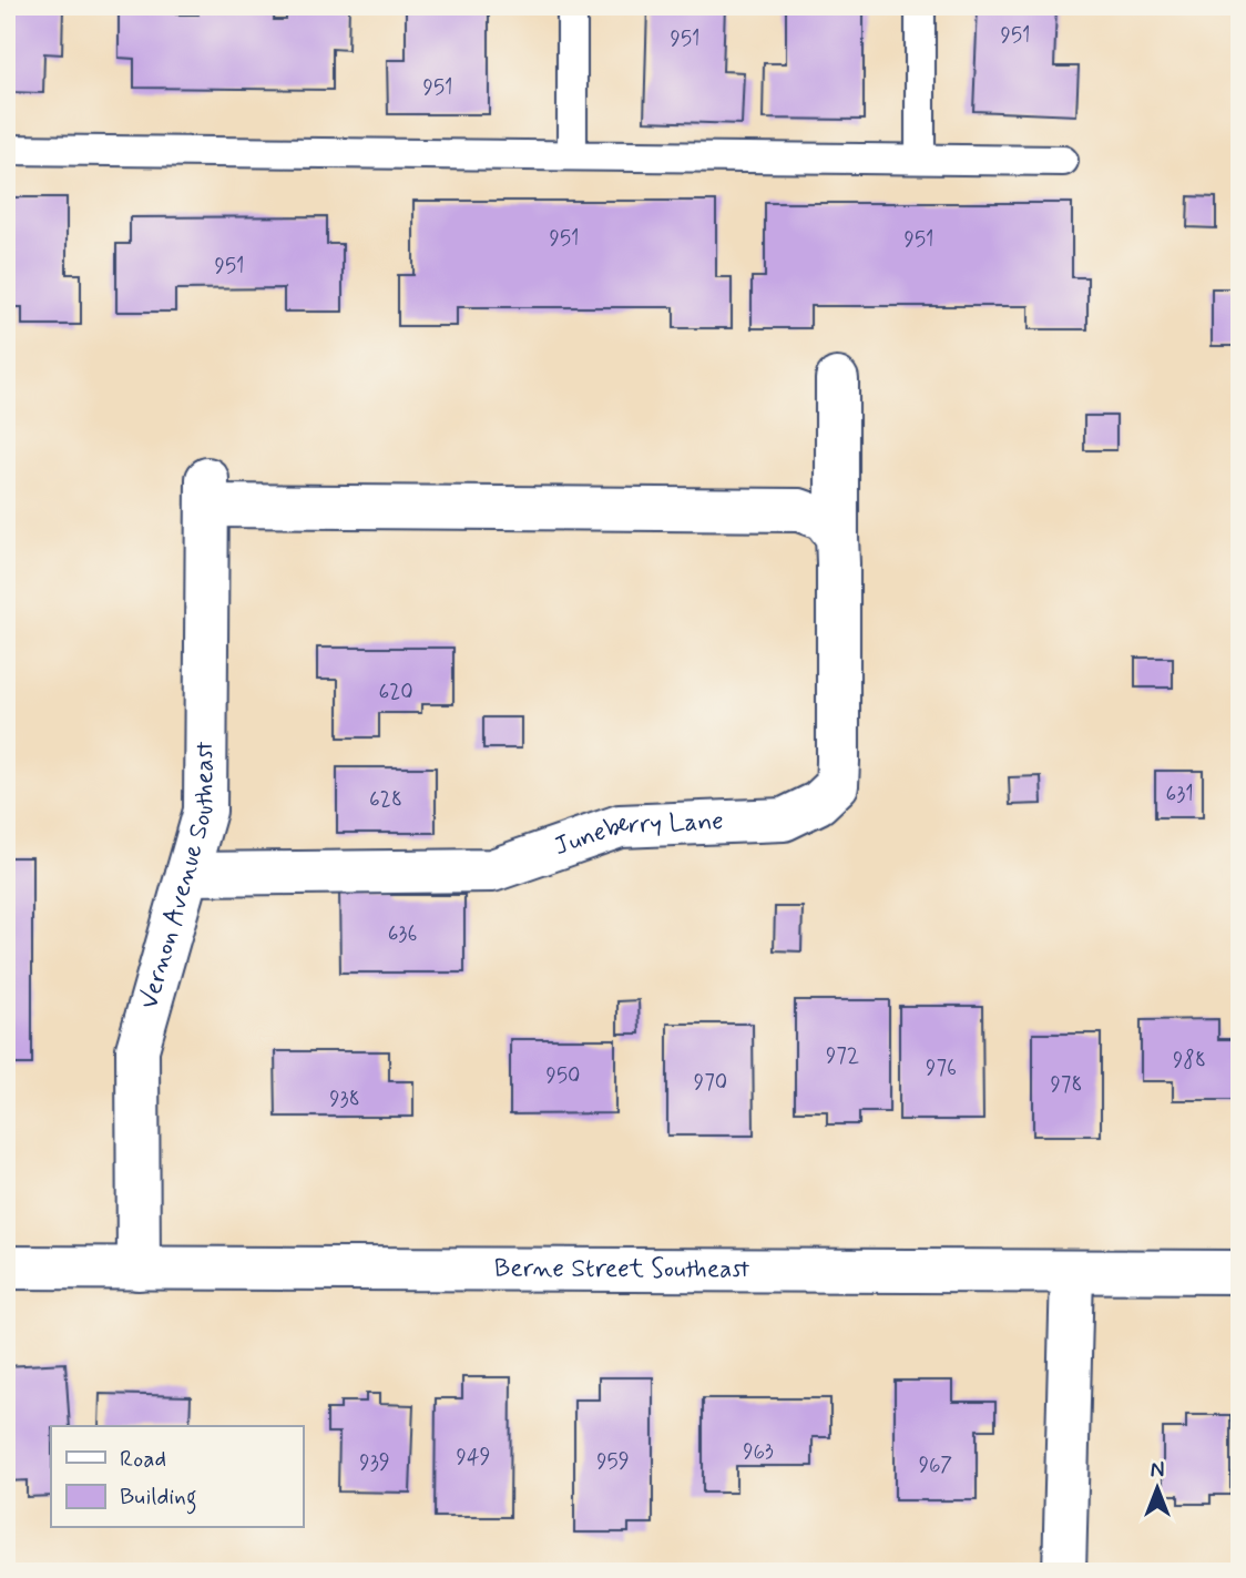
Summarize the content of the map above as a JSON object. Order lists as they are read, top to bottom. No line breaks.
{"streets":{"street":["Juneberry Lane","Vernon Avenue Southeast","Berne Street Southeast"]},"crossings":[["Juneberry Lane","Vernon Avenue Southeast"],["Vernon Avenue Southeast","Berne Street Southeast"]],"house_numbers":["951","951","951","951","951","951","620","631","628","636","972","988","976","950","970","978","938","963","949","959","939","967"],"legend":["Road","Building"],"north":"top"}
